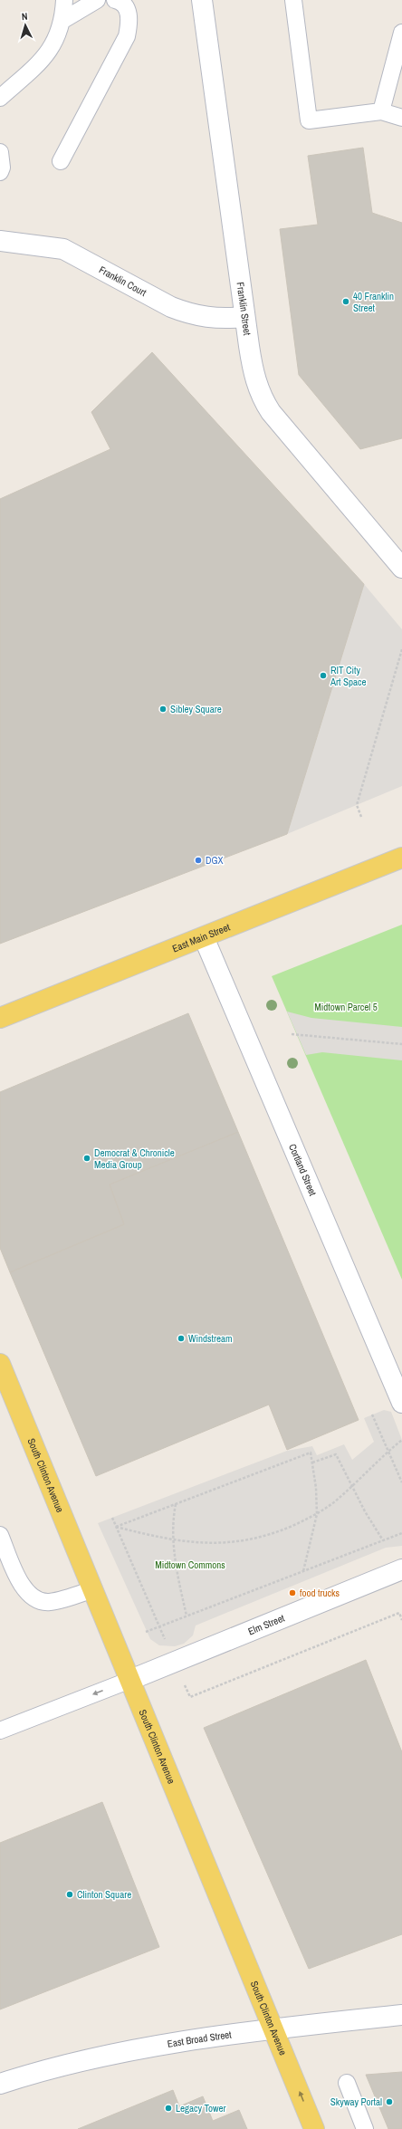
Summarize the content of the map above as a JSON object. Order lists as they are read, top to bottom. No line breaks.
{"streets":{"main road":["East Main Street","South Clinton Avenue"],"street":["Franklin Court","Franklin Street","Cortland Street","Elm Street","East Broad Street"]},"crossings":[["Franklin Court","Franklin Street"],["East Main Street","Cortland Street"],["South Clinton Avenue","Elm Street"],["South Clinton Avenue","East Broad Street"]],"parks":["Midtown Parcel 5","Midtown Commons"],"places":["40 Franklin Street","RIT City Art Space","Sibley Square","DGX","Democrat & Chronicle Media Group","Windstream","food trucks","Clinton Square","Skyway Portal","Legacy Tower"],"north":"top"}
